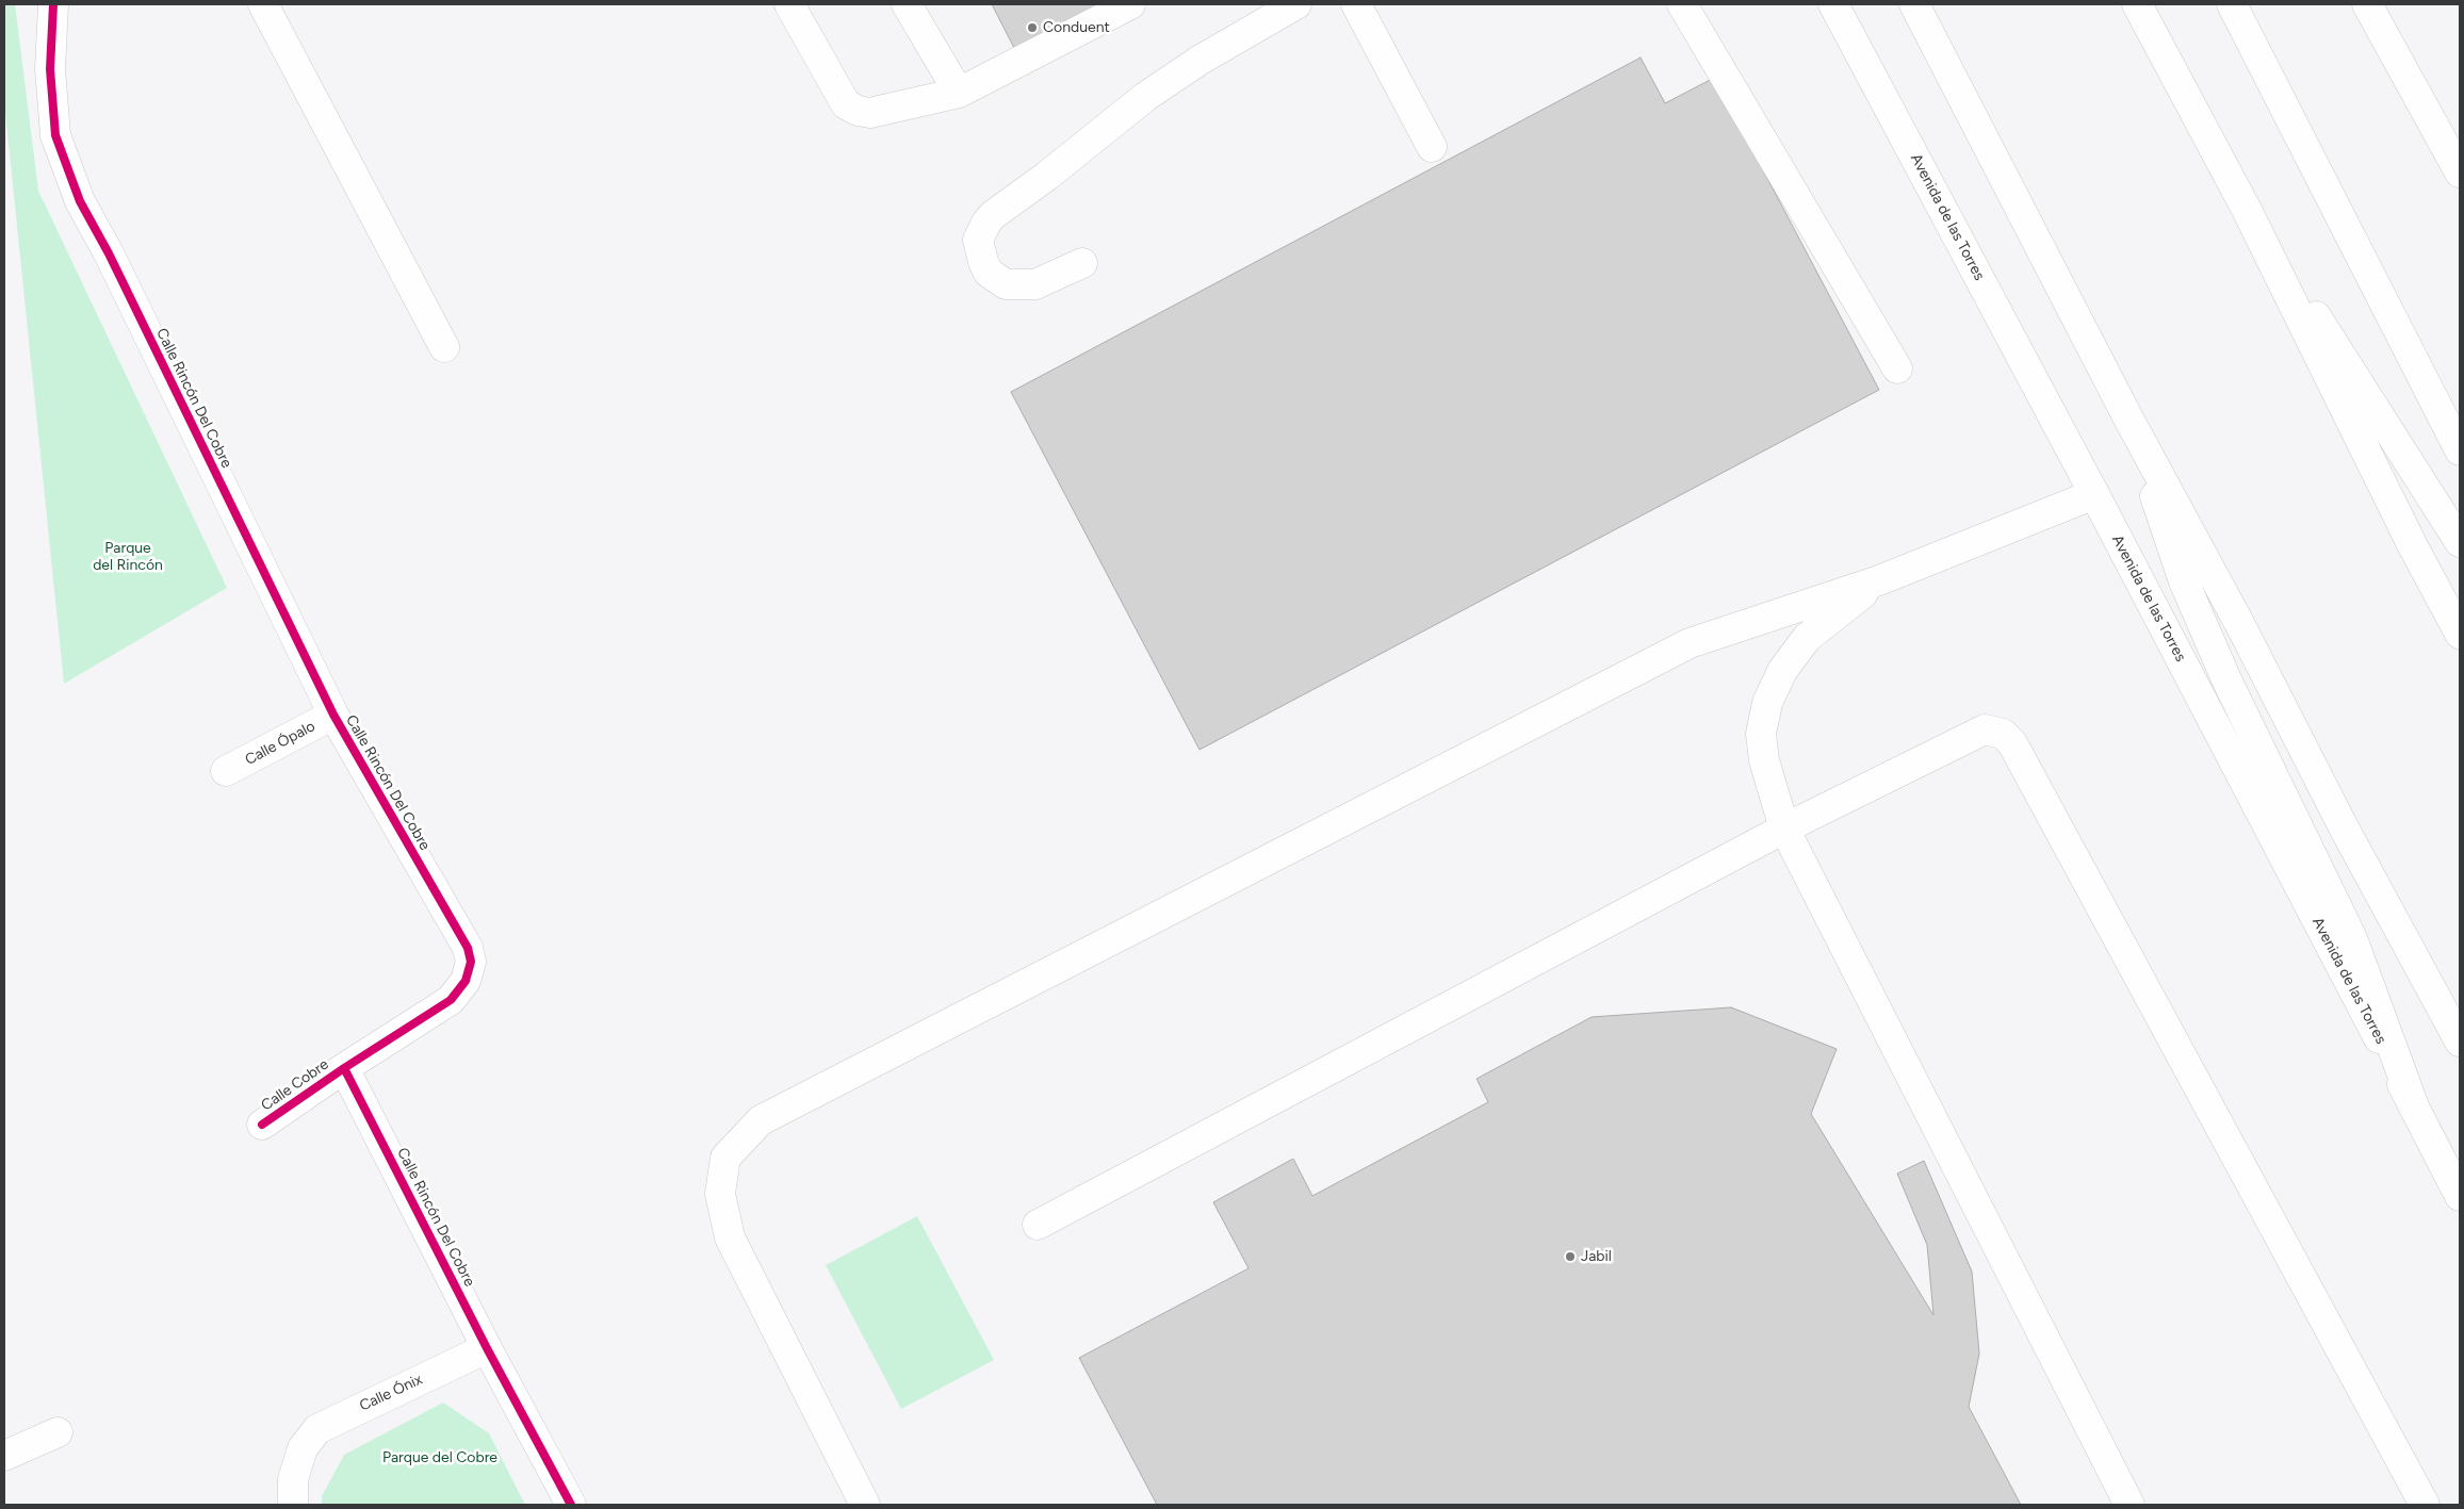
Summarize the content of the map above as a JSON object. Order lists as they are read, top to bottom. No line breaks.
{"streets":{"main road":["Avenida de las Torres","Calle Rincón Del Cobre","Calle Ópalo","Calle Cobre","Calle Ónix"]},"crossings":[["Calle Rincón Del Cobre","Calle Ópalo"],["Calle Rincón Del Cobre","Calle Cobre"],["Calle Rincón Del Cobre","Calle Ónix"]],"parks":["Parque del Rincón","Parque del Cobre"],"places":["Conduent","Jabil"]}
